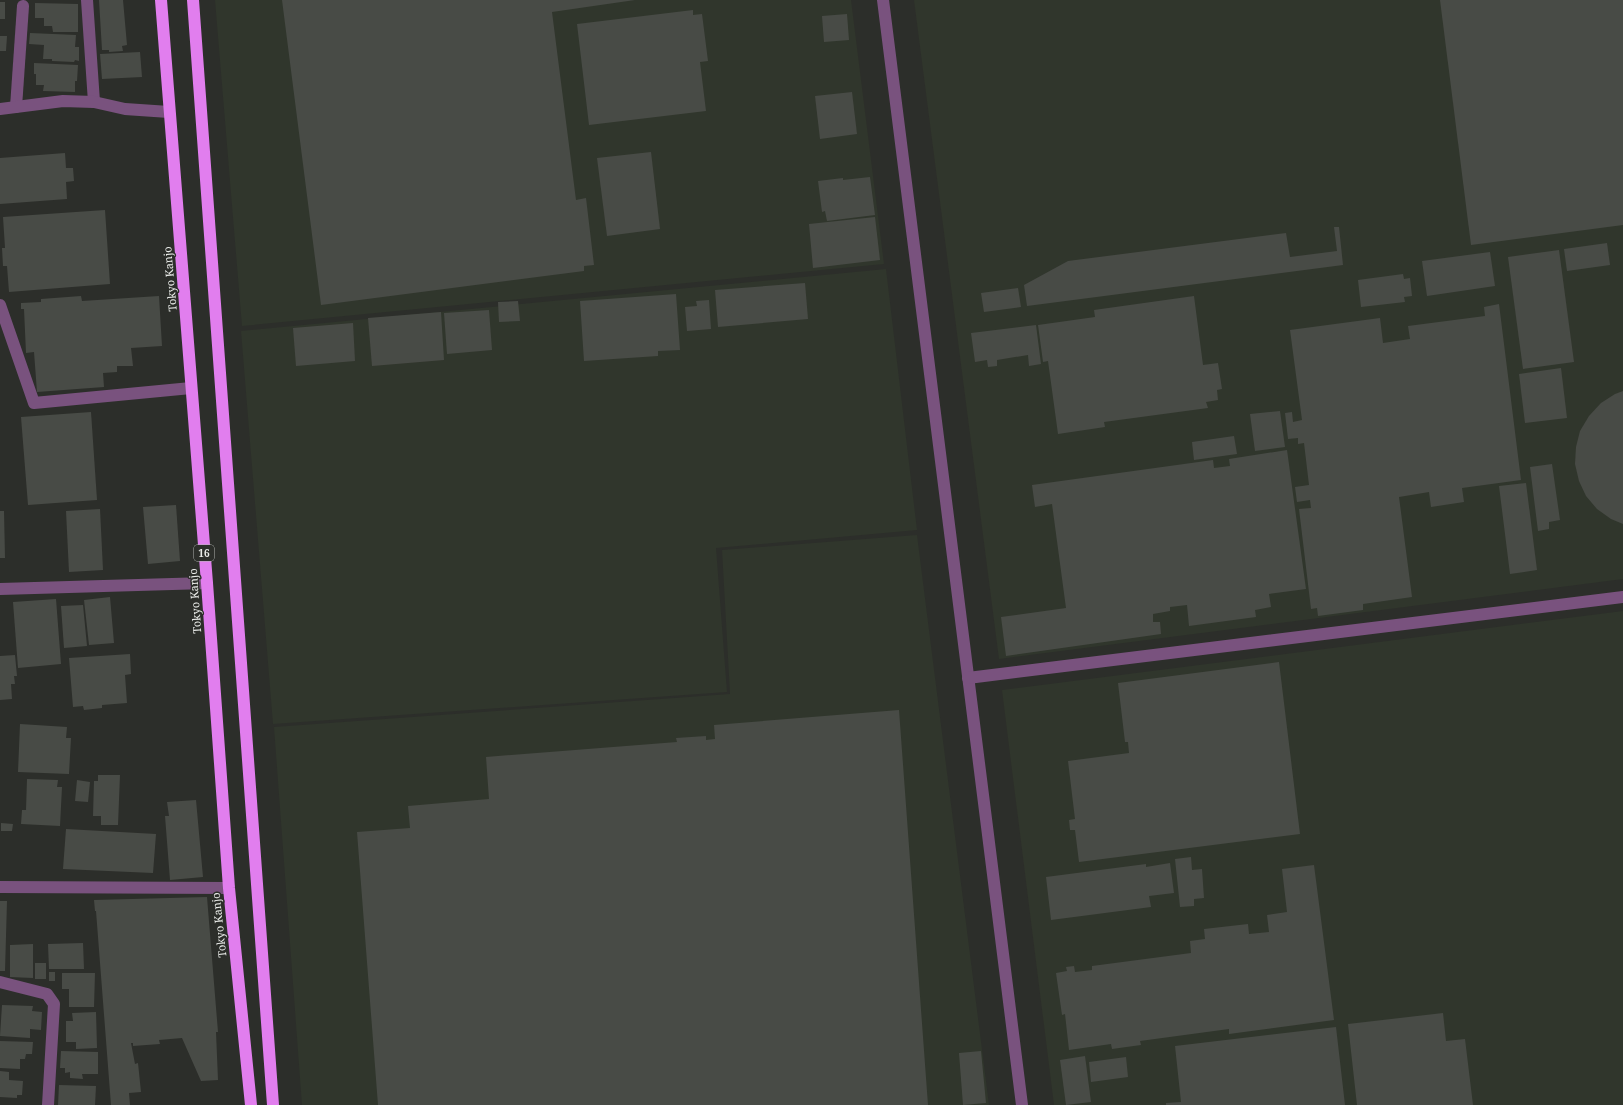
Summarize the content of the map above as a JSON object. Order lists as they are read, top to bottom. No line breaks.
{"streets":{"highway":["Tokyo Kanjo","16"]}}
